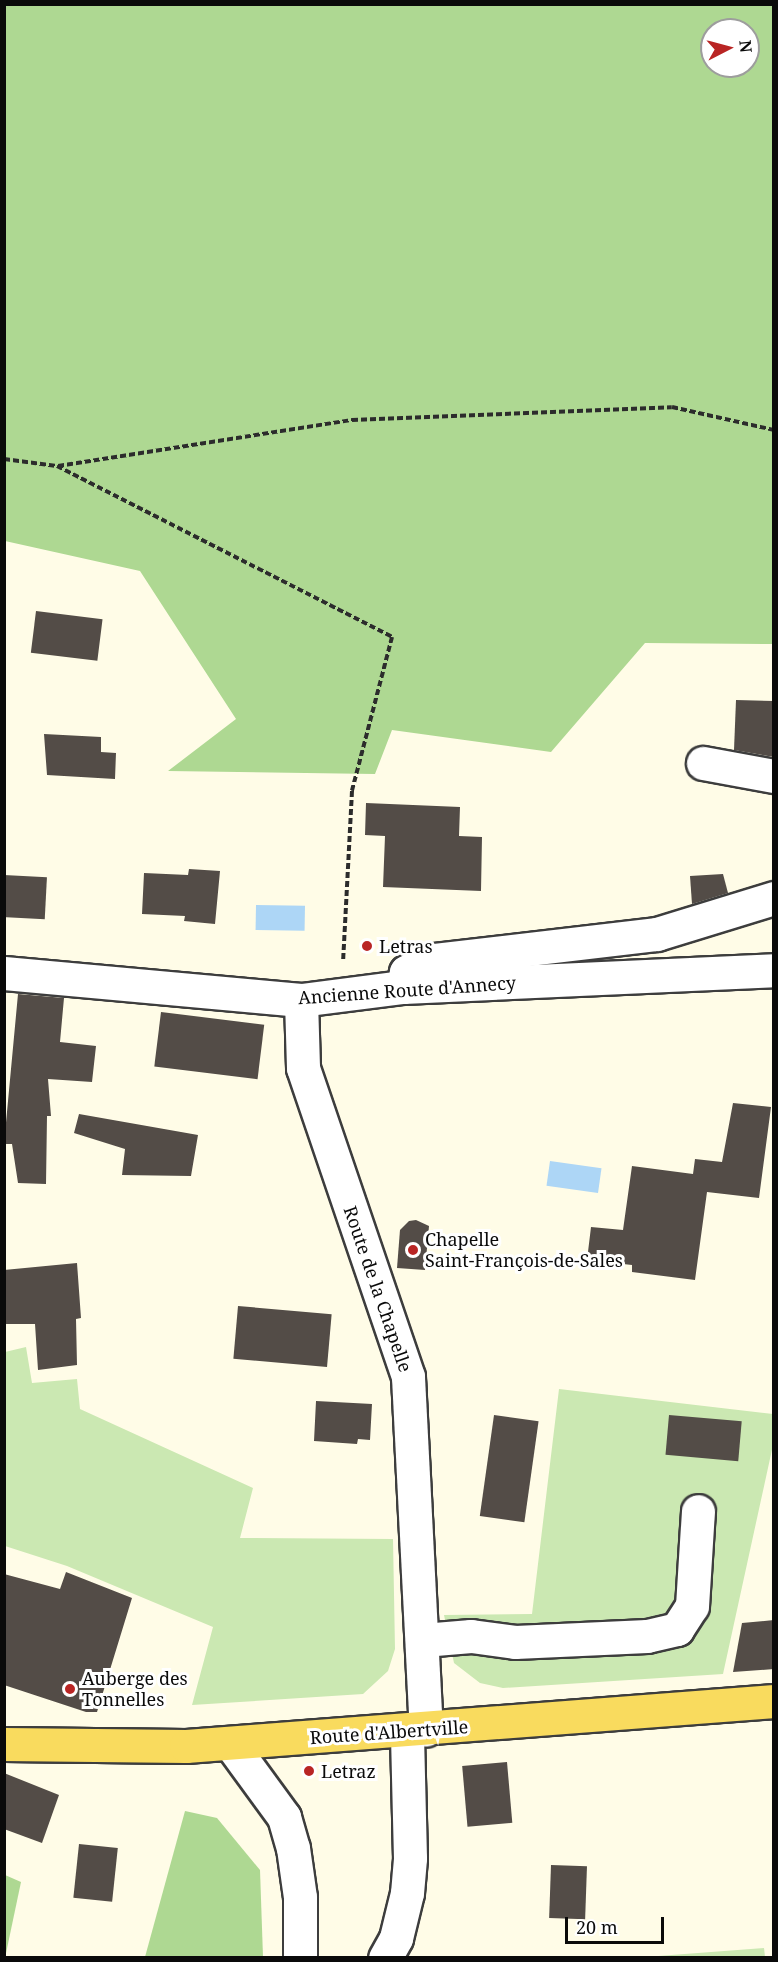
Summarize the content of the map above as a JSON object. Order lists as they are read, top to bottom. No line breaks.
{"streets":{"main road":["Route d'Albertville"],"street":["Ancienne Route d'Annecy","Route de la Chapelle"]},"crossings":[["Ancienne Route d'Annecy","Route de la Chapelle"],["Route de la Chapelle","Route d'Albertville"]],"places":["Letras","Chapelle Saint-François-de-Sales","Auberge des Tonnelles","Letraz"],"scale_bar":"20 m","north":"right"}
